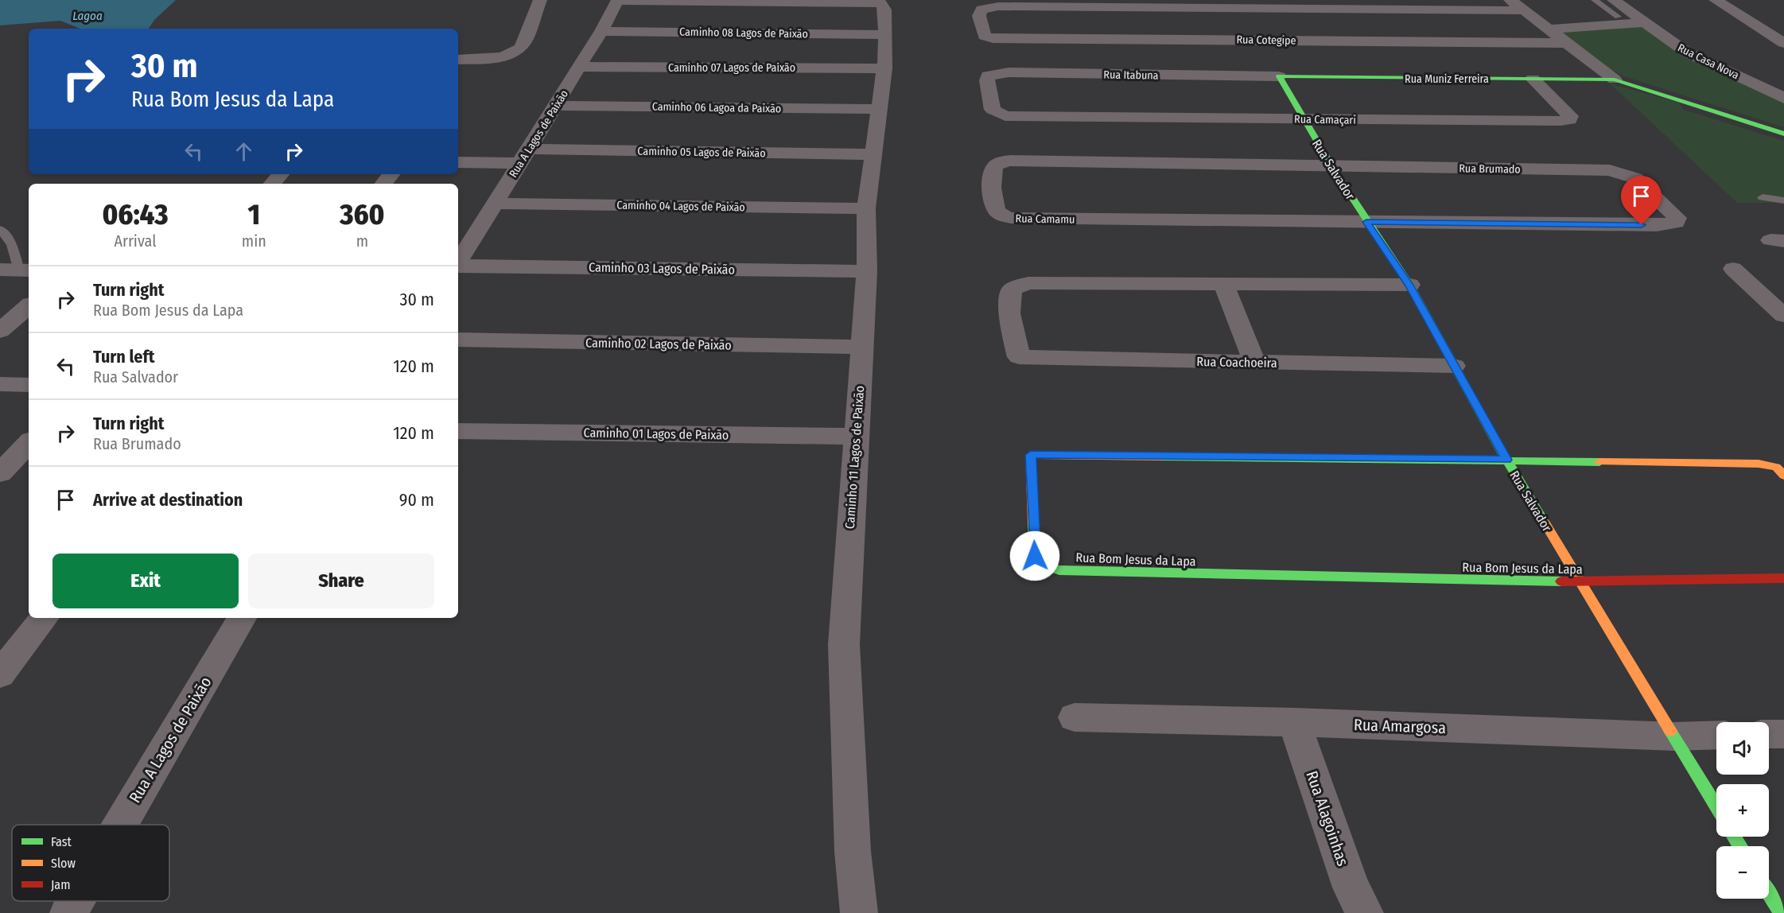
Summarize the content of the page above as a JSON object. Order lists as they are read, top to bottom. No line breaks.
{"streets":{"street":["Caminho 08 Lagos de Paixão","Rua Cotegipe","Rua Casa Nova","Caminho 07 Lagos de Paixão","Rua Itabuna","Rua Muniz Ferreira","Caminho 06 Lagoa da Paixão","Rua Camaçari","Rua A Lagos de Paixão","Caminho 05 Lagos de Paixão","Rua Brumado","Rua Salvador","Caminho 04 Lagos de Paixão","Rua Camamu","Caminho 03 Lagos de Paixão","Caminho 02 Lagos de Paixão","Rua Coachoeira","Caminho 01 Lagos de Paixão","Caminho 11 Lagos de Paixão","Rua Bom Jesus da Lapa","Rua Amargosa","Rua Alagoinhas"]},"crossings":[["Caminho 08 Lagos de Paixão","Rua A Lagos de Paixão"],["Caminho 08 Lagos de Paixão","Caminho 11 Lagos de Paixão"],["Rua Cotegipe","Rua Muniz Ferreira"],["Rua Cotegipe","Rua Salvador"],["Caminho 07 Lagos de Paixão","Rua A Lagos de Paixão"],["Caminho 07 Lagos de Paixão","Caminho 11 Lagos de Paixão"],["Rua Itabuna","Rua Muniz Ferreira"],["Rua Itabuna","Rua Camaçari"],["Rua Itabuna","Rua Salvador"],["Rua Muniz Ferreira","Rua Camaçari"],["Rua Muniz Ferreira","Rua Salvador"],["Caminho 06 Lagoa da Paixão","Rua A Lagos de Paixão"],["Caminho 06 Lagoa da Paixão","Caminho 11 Lagos de Paixão"],["Rua Camaçari","Rua Salvador"],["Rua A Lagos de Paixão","Caminho 05 Lagos de Paixão"],["Rua A Lagos de Paixão","Caminho 04 Lagos de Paixão"],["Caminho 05 Lagos de Paixão","Caminho 11 Lagos de Paixão"],["Rua Brumado","Rua Salvador"],["Rua Brumado","Rua Camamu"],["Rua Salvador","Rua Camamu"],["Rua Salvador","Rua Coachoeira"],["Rua Salvador","Rua Bom Jesus da Lapa"],["Rua Salvador","Rua Amargosa"],["Caminho 04 Lagos de Paixão","Caminho 11 Lagos de Paixão"],["Caminho 03 Lagos de Paixão","Caminho 11 Lagos de Paixão"],["Caminho 02 Lagos de Paixão","Caminho 11 Lagos de Paixão"],["Caminho 01 Lagos de Paixão","Caminho 11 Lagos de Paixão"],["Rua Amargosa","Rua Alagoinhas"]],"water":["Lagoa"],"legend":["Fast","Slow","Jam"],"page":{"turn":["30 m","Rua Bom Jesus da Lapa"],"eta":["06:43","Arrival","1","min","360","m"],"list":[{"name":"Turn right","note":"Rua Bom Jesus da Lapa","value":"30 m"},{"name":"Turn left","note":"Rua Salvador","value":"120 m"},{"name":"Turn right","note":"Rua Brumado","value":"120 m"},{"name":"Arrive at destination","value":"90 m"}],"buttons":["Exit","Share"],"map_buttons":["+","−"]}}
